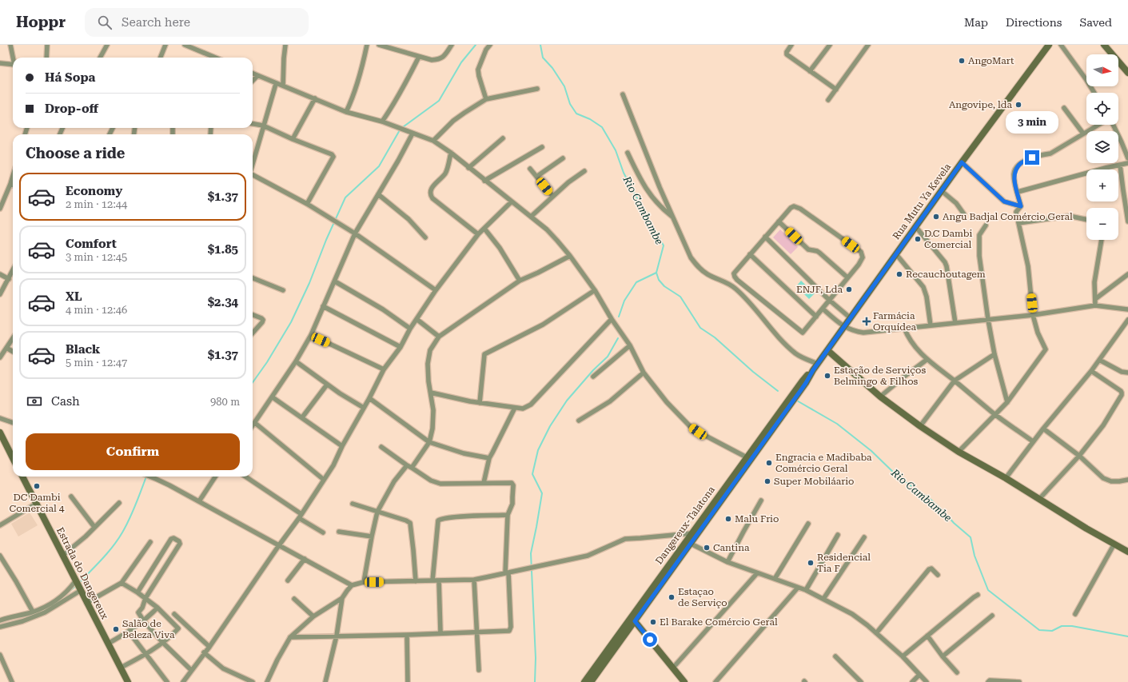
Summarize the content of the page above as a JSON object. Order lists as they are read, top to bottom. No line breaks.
{"streets":{"main road":["Rua Mutu Ya Kevela","Dangereux-Talatona","Estrada do Dangereux"]},"crossings":[["Rua Mutu Ya Kevela","Dangereux-Talatona"]],"water":["Rio Cambambe"],"places":{"other":["AngoMart","Angovipe, lda","Angu Badjal Comércio Geral","D.C Dambi Comercial","Recauchoutagem","ENJF, Lda","Estação de Serviços Belmingo & Filhos","Engracia e Madibaba Comércio Geral","Super Mobiláario","DC Dambi Comercial 4","Malu Frio","Cantina","Residencial Tia F","Estaçao de Serviço","El Barake Comércio Geral","Salão de Beleza Viva"],"health":["Farmácia Orquídea"]},"north":"right","page":{"header":"Hoppr","search":"Search here","nav":["Map","Directions","Saved"],"map_buttons":["+","−"],"banner":["Há Sopa","Drop-off"],"bubble":"3 min","heading":"Choose a ride","list":[{"name":"Economy","note":"2 min · 12:44","value":"$1.37"},{"name":"Comfort","note":"3 min · 12:45","value":"$1.85"},{"name":"XL","note":"4 min · 12:46","value":"$2.34"},{"name":"Black","note":"5 min · 12:47","value":"$1.37"}],"pay":["Cash","980 m"],"buttons":"Confirm"}}
